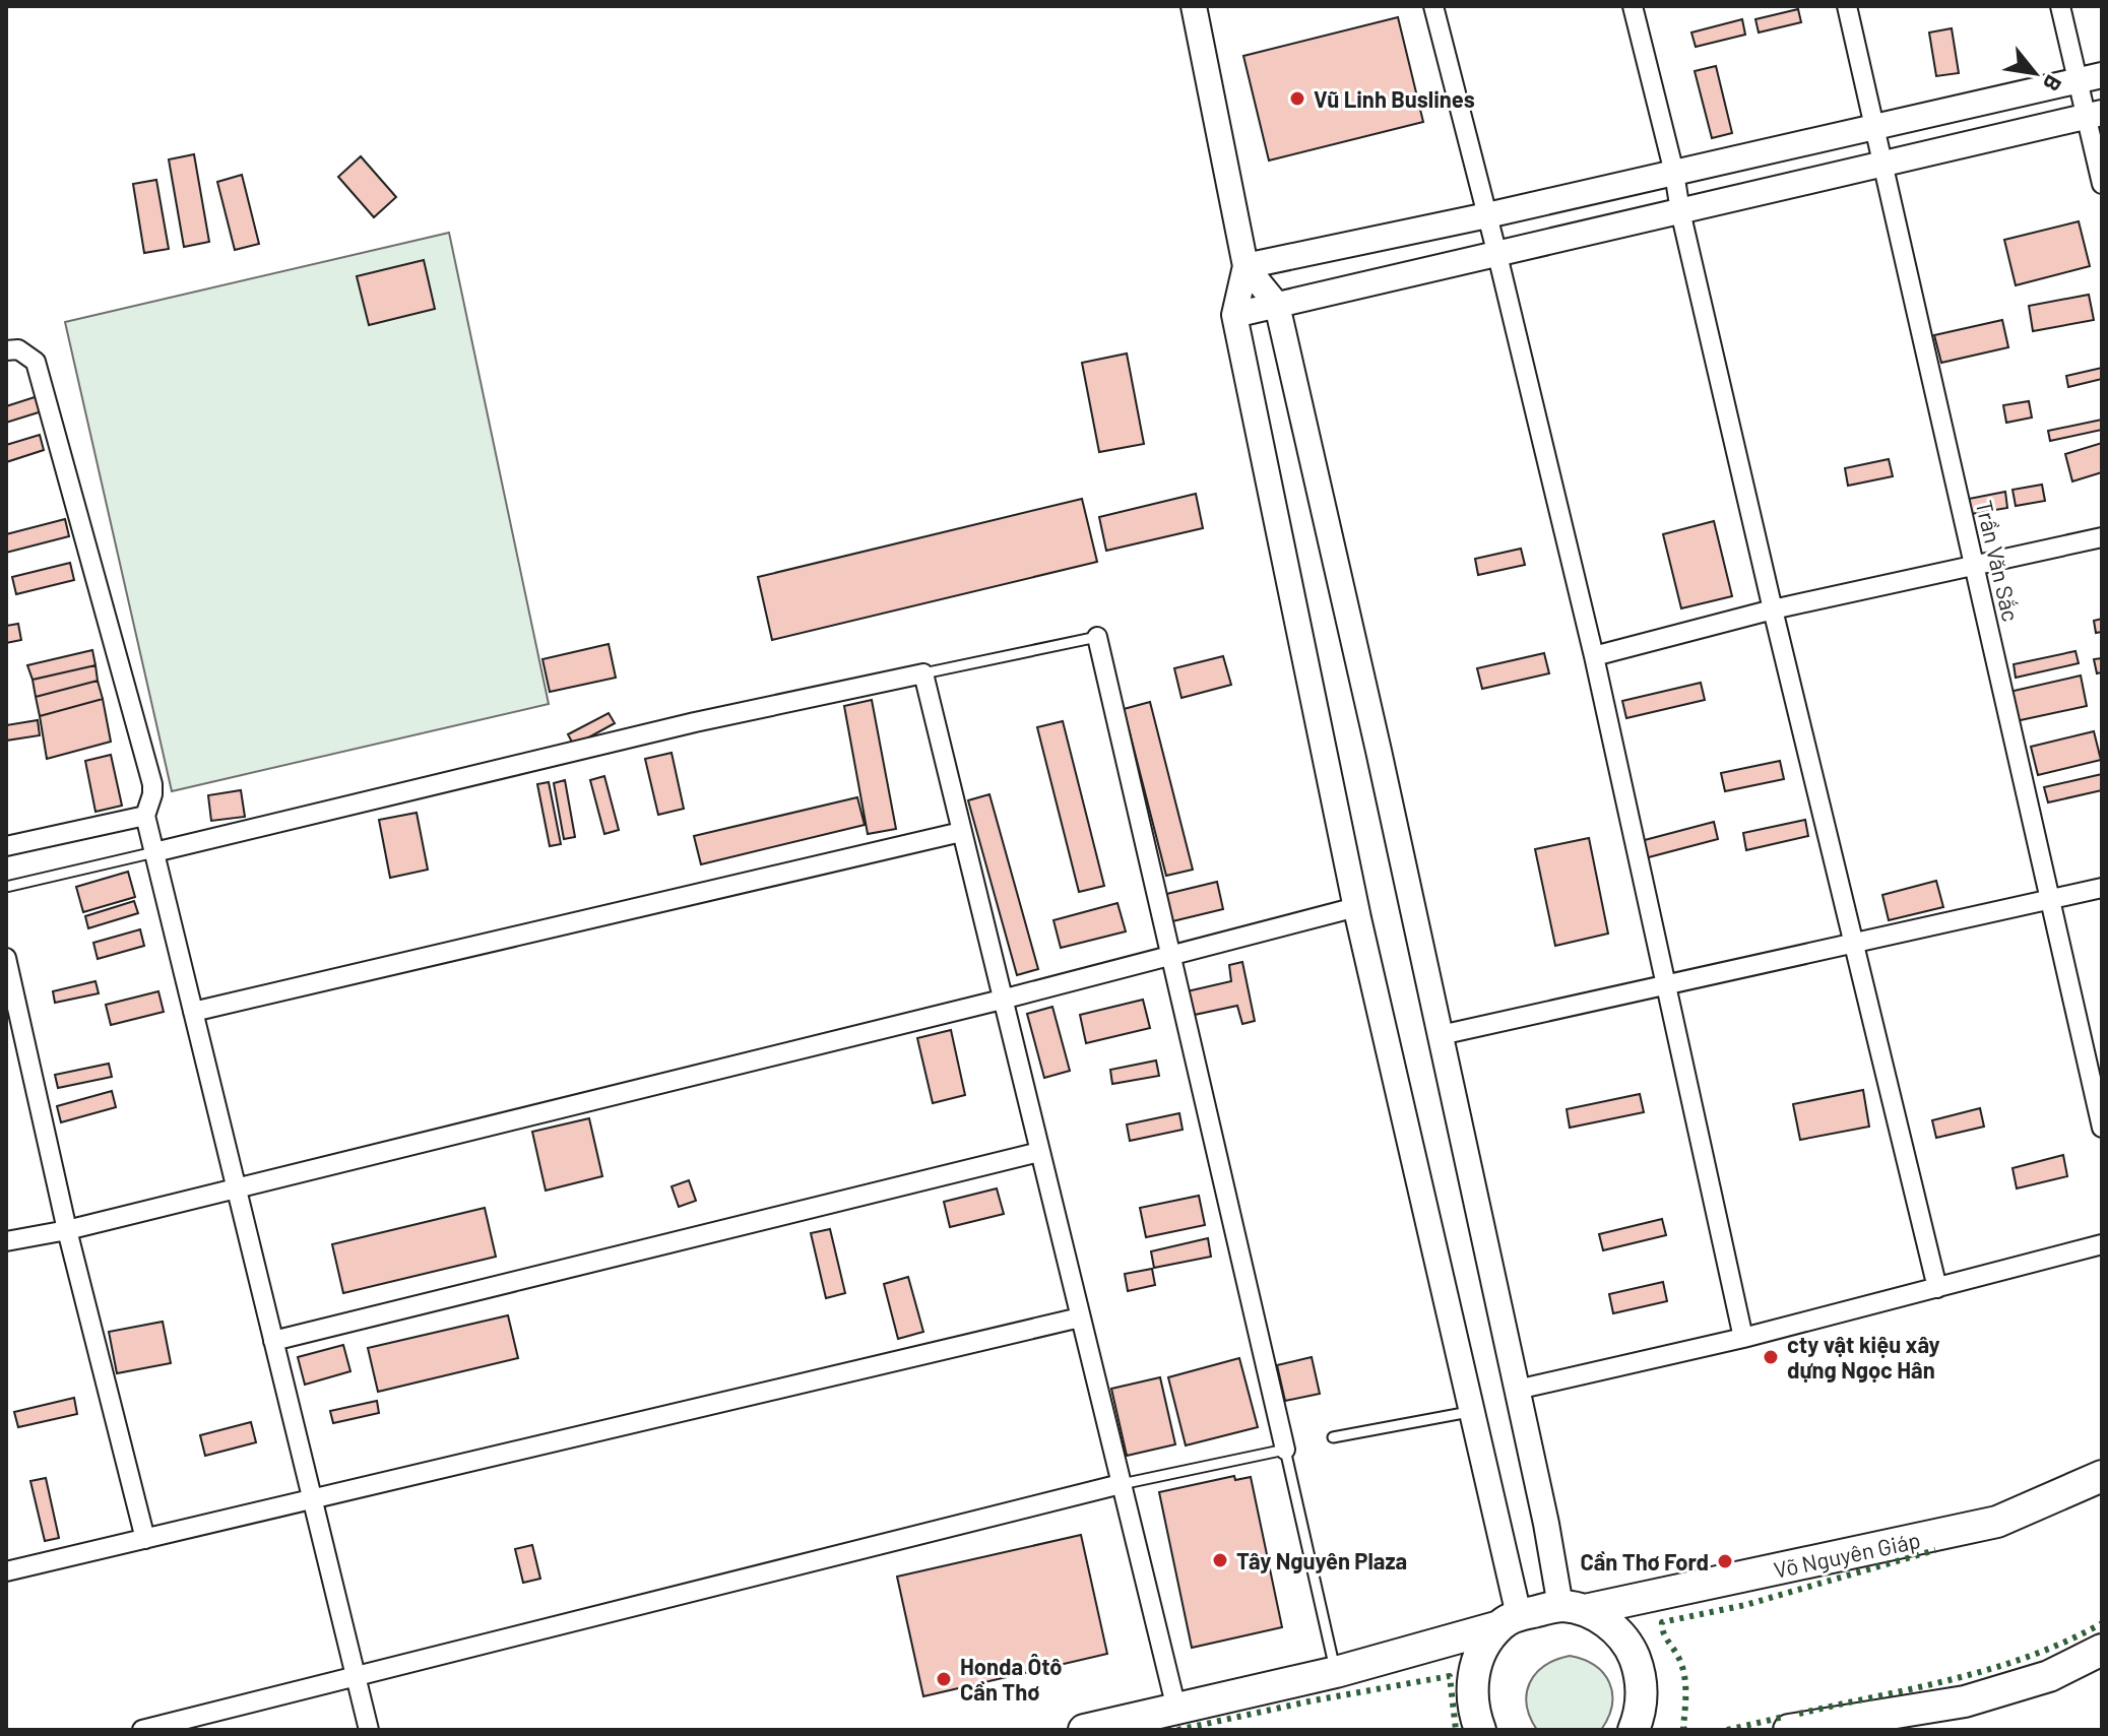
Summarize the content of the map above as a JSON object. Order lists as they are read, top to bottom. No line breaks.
{"streets":{"highway":["Võ Nguyên Giáp"],"street":["Trần Văn Sắc"]},"places":["Vũ Linh Buslines","cty vật kiệu xây dựng Ngọc Hân","Tây Nguyên Plaza","Cần Thơ Ford","Honda Ôtô Cần Thơ"],"north":"bottom right"}
